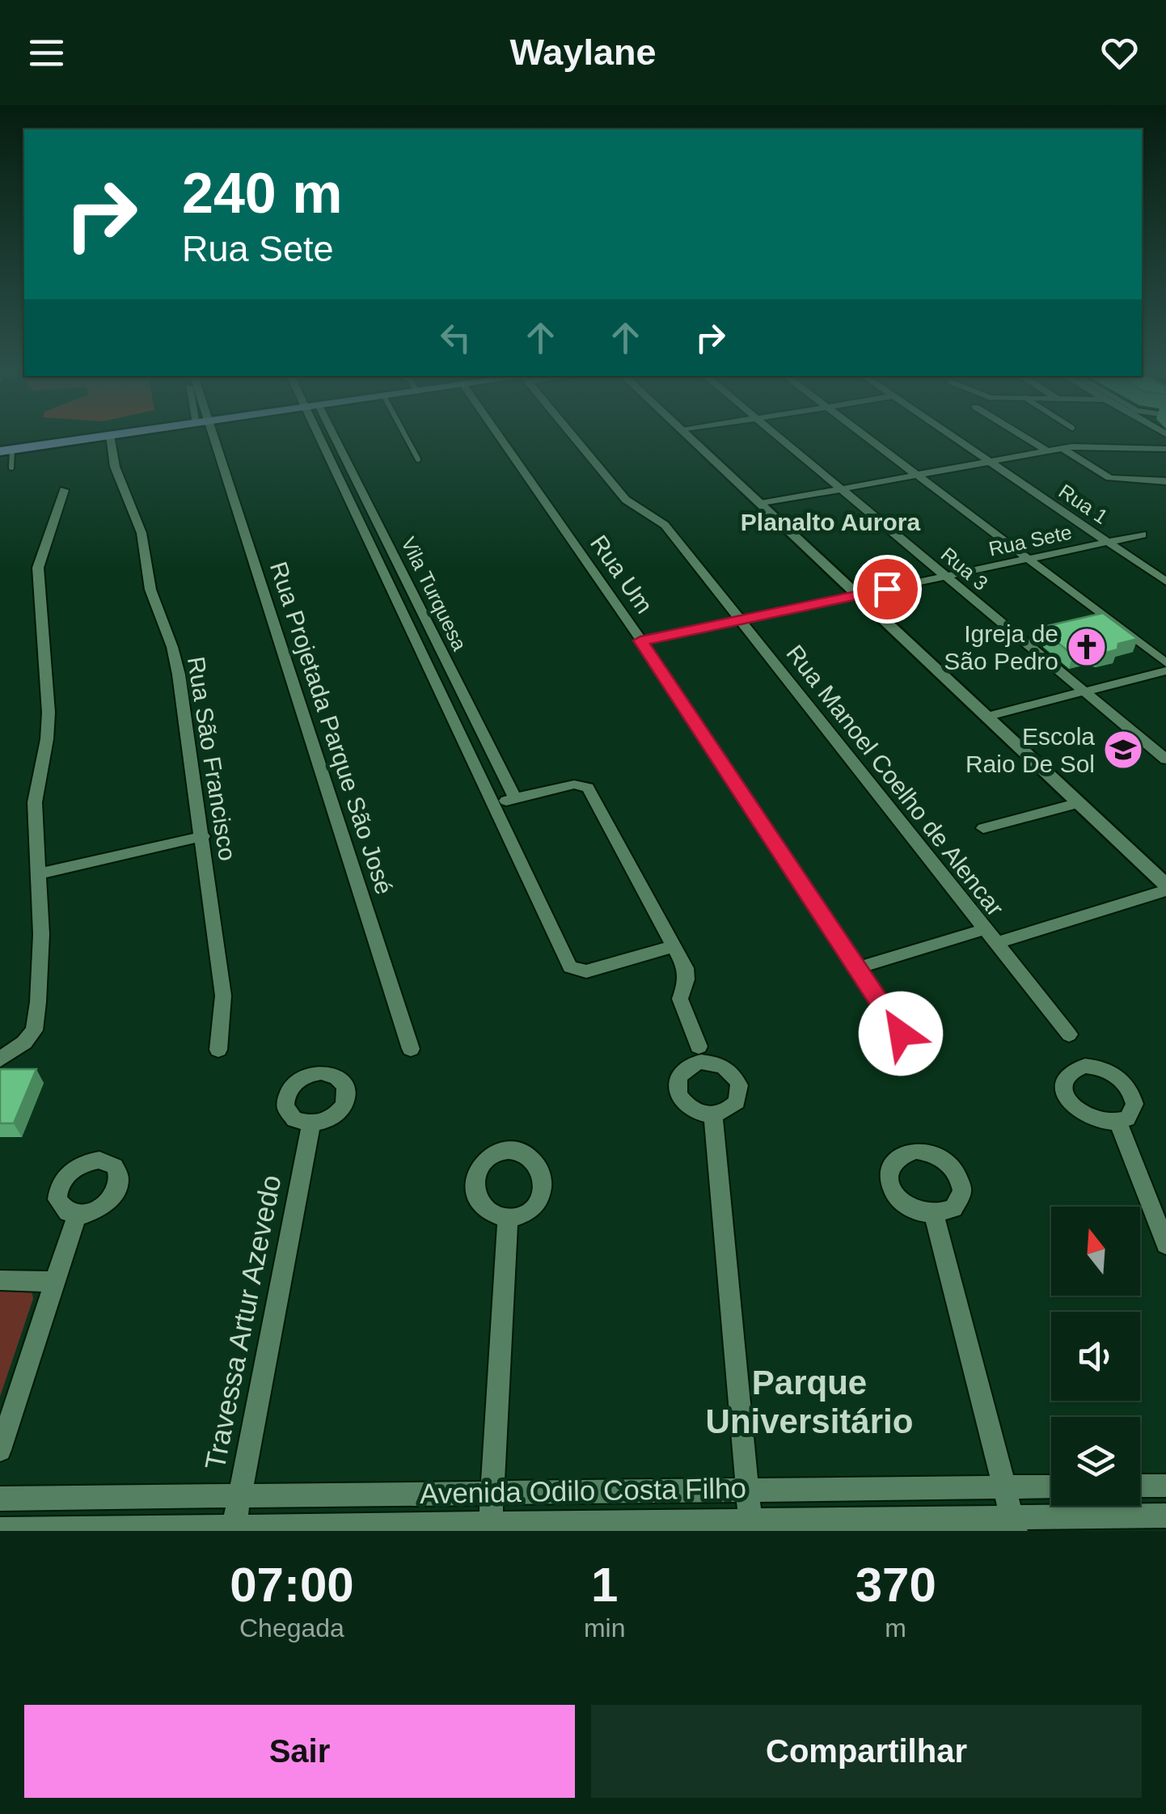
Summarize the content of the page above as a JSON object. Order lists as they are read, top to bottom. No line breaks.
{"streets":{"street":["Rua 1","Rua Sete","Rua 3","Rua Um","Vila Turquesa","Rua Projetada Parque São José","Rua São Francisco","Rua Manoel Coelho de Alencar","Travessa Artur Azevedo","Avenida Odilo Costa Filho"]},"crossings":[["Rua 1","Rua Sete"],["Rua Sete","Rua 3"],["Rua Sete","Rua Um"],["Rua Sete","Rua Manoel Coelho de Alencar"],["Travessa Artur Azevedo","Avenida Odilo Costa Filho"]],"districts":["Planalto Aurora","Parque Universitário"],"places":{"church":["Igreja de São Pedro"],"school or university":["Escola Raio De Sol"]},"north":"top","page":{"header":"Waylane","turn":["240 m","Rua Sete"],"eta":["07:00","Chegada","1","min","370","m"],"buttons":["Sair","Compartilhar"]}}
